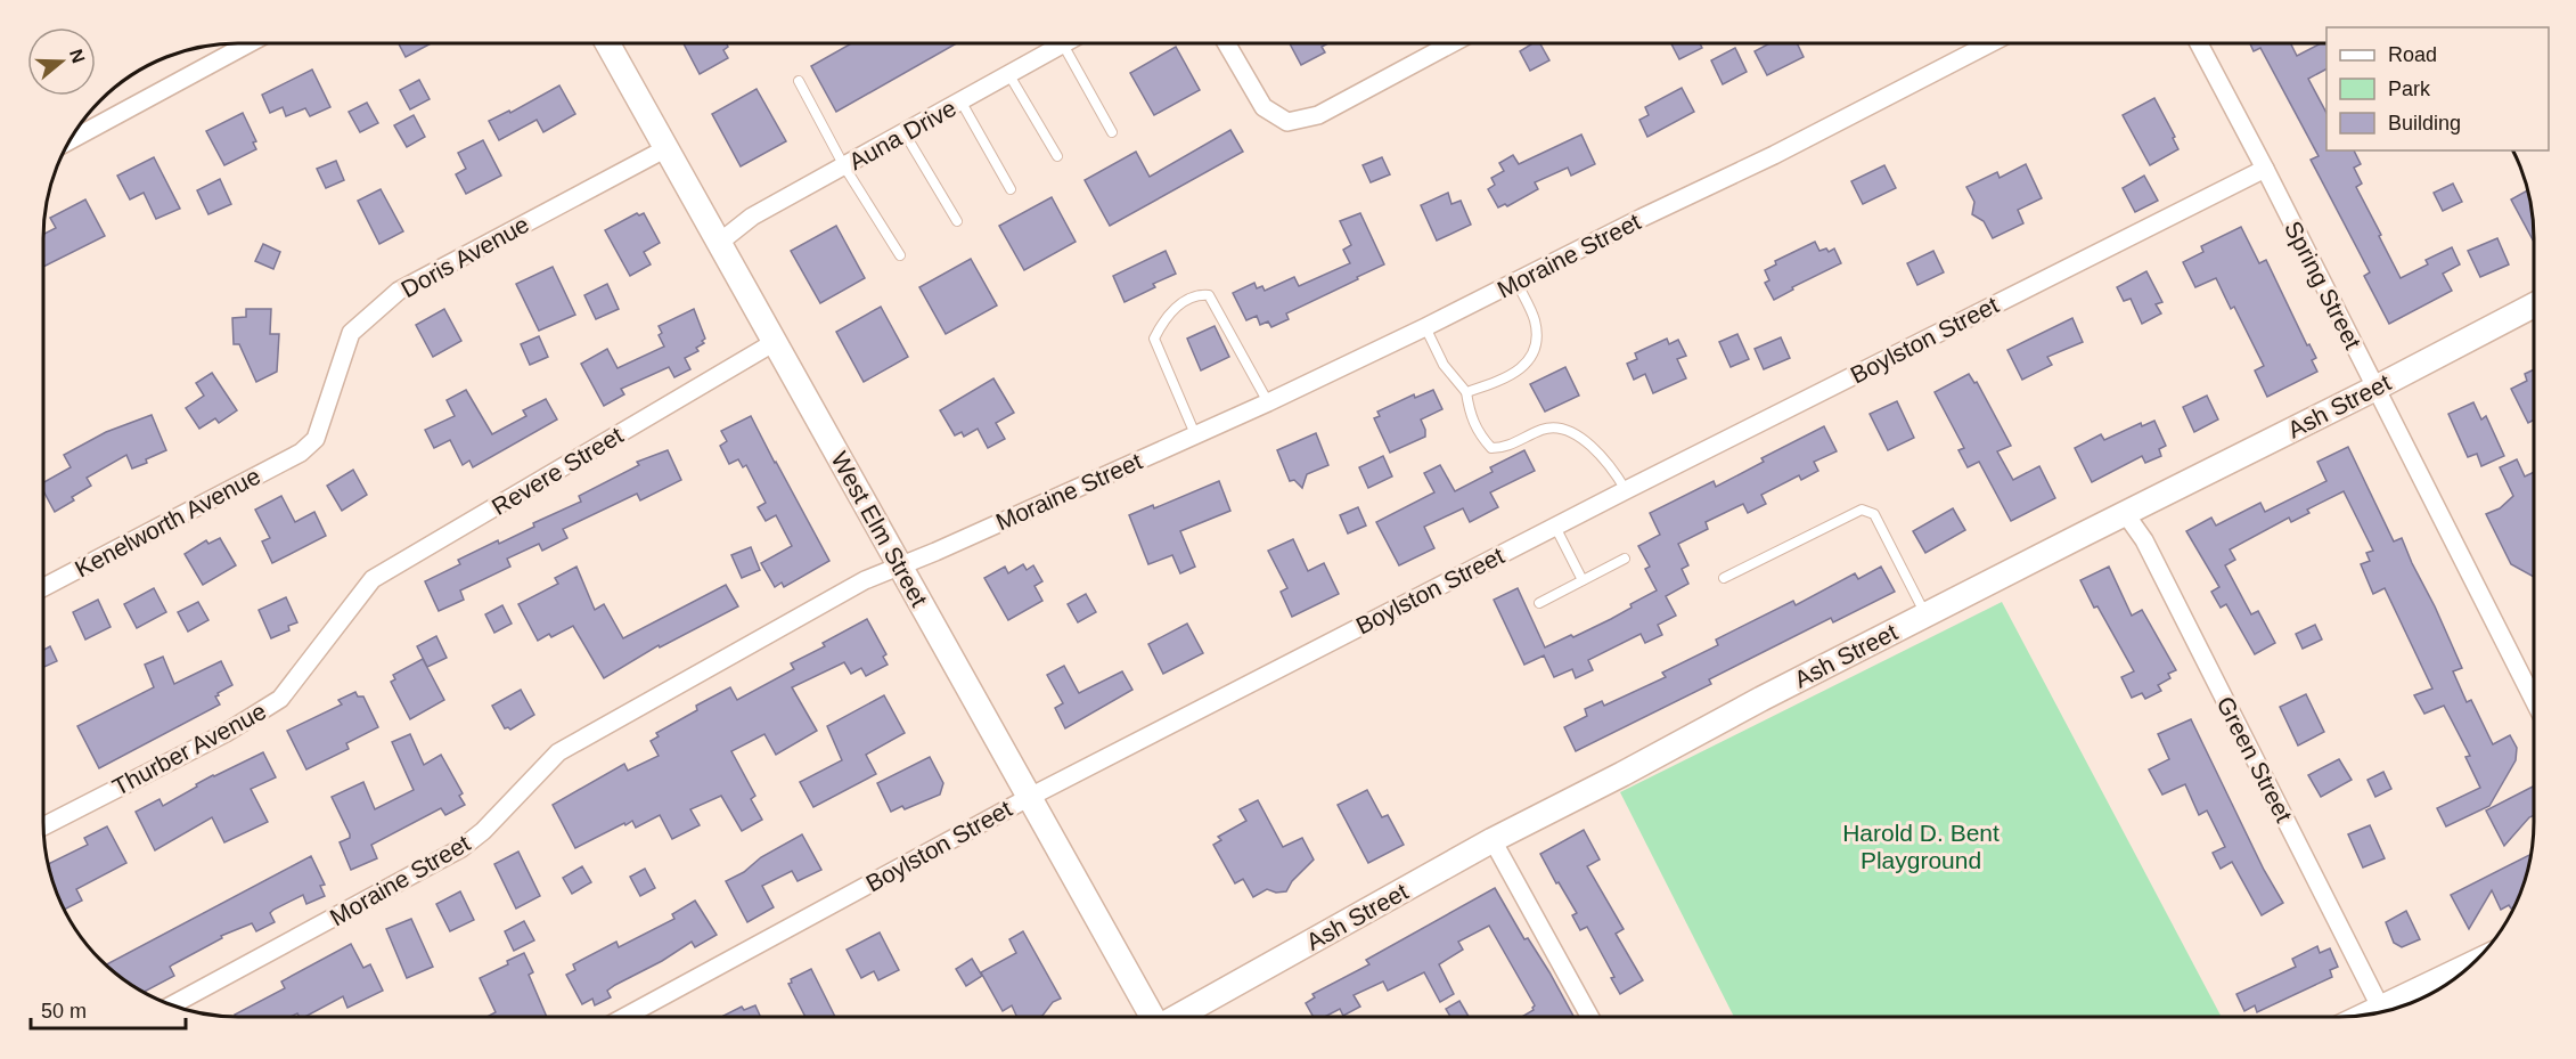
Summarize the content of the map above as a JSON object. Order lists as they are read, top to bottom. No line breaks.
{"streets":{"street":["Auna Drive","Moraine Street","Doris Avenue","Spring Street","Boylston Street","Ash Street","Revere Street","Kenelworth Avenue","West Elm Street","Thurber Avenue","Green Street"]},"crossings":[["Auna Drive","West Elm Street"],["Moraine Street","West Elm Street"],["Doris Avenue","Kenelworth Avenue"],["Doris Avenue","West Elm Street"],["Spring Street","Boylston Street"],["Spring Street","Ash Street"],["Boylston Street","West Elm Street"],["Ash Street","Green Street"],["Revere Street","West Elm Street"],["Revere Street","Thurber Avenue"]],"parks":["Harold D. Bent Playground"],"legend":["Road","Park","Building"],"scale_bar":"50 m","north":"right"}
